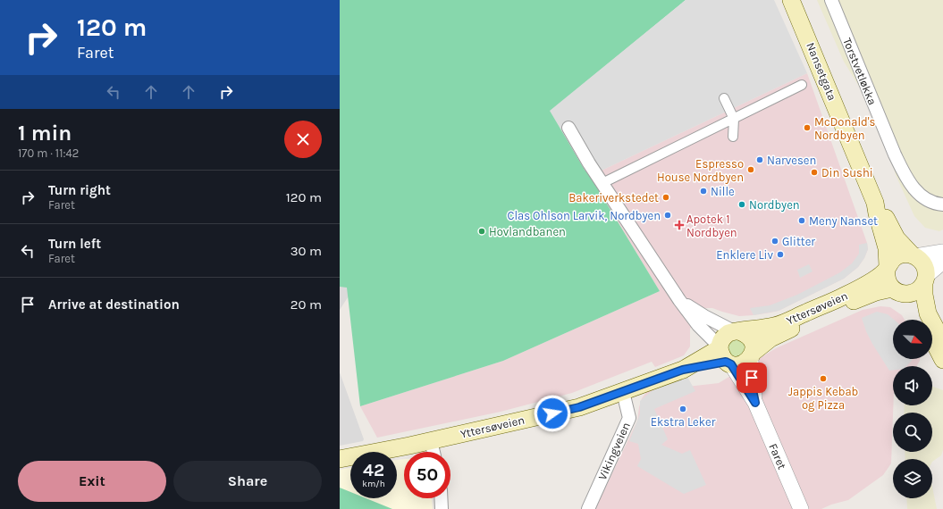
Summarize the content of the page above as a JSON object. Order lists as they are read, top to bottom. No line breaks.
{"streets":{"main road":["Nansetgata","Yttersøveien"],"street":["Torstvetløkka","Vikingveien","Faret"]},"crossings":[["Nansetgata","Yttersøveien"],["Yttersøveien","Vikingveien"],["Yttersøveien","Faret"]],"places":{"other":["McDonald's Nordbyen","Narvesen","Espresso House Nordbyen","Din Sushi","Nille","Bakeriverkstedet","Nordbyen","Clas Ohlson Larvik, Nordbyen","Meny Nanset","Hovlandbanen","Glitter","Enklere Liv","Jappis Kebab og Pizza","Ekstra Leker"],"health":["Apotek 1 Nordbyen"]},"north":"bottom right","page":{"turn":["120 m","Faret"],"heading":["1 min","170 m · 11:42"],"list":[{"name":"Turn right","note":"Faret","value":"120 m"},{"name":"Turn left","note":"Faret","value":"30 m"},{"name":"Arrive at destination","value":"20 m"}],"speed":"42 km/h","limit":"50","buttons":["Exit","Share"]}}
